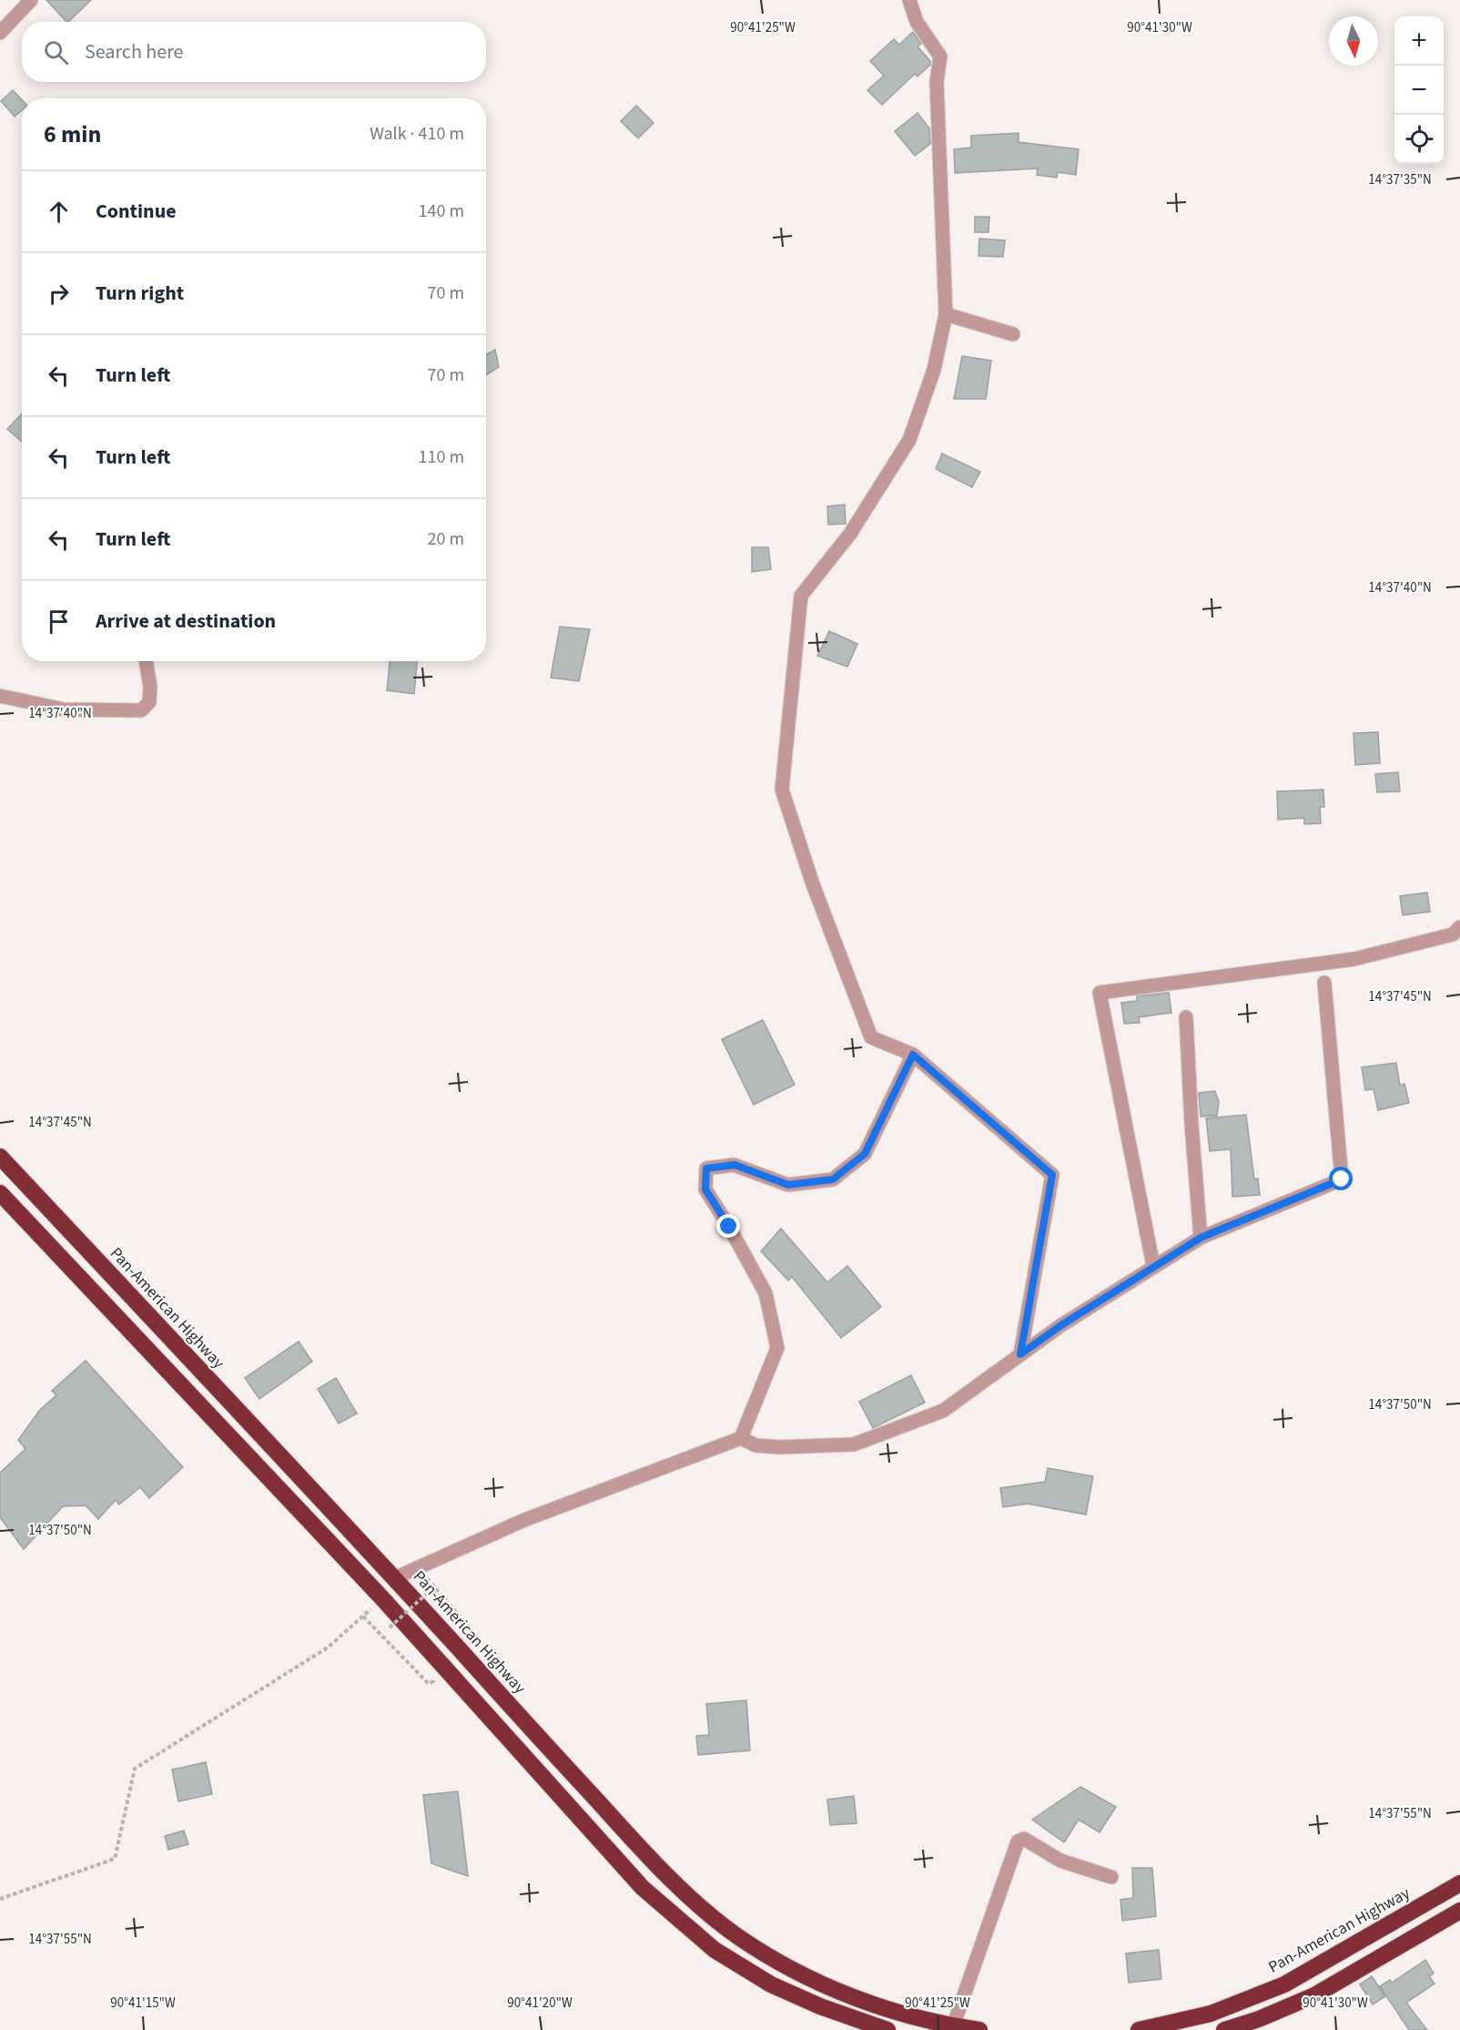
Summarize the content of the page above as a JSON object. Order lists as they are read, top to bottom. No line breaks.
{"streets":{"highway":["Pan-American Highway"]},"north":"bottom","page":{"map_buttons":["+","−"],"search":"Search here","heading":["6 min","Walk · 410 m"],"list":[["Continue","140 m"],["Turn right","70 m"],["Turn left","70 m"],["Turn left","110 m"],["Turn left","20 m"],"Arrive at destination"]},"coordinates":["90°41'25\"W","90°41'30\"W","14°37'35\"N","14°37'40\"N","14°37'45\"N","14°37'50\"N","14°37'55\"N","90°41'15\"W","90°41'20\"W"]}
